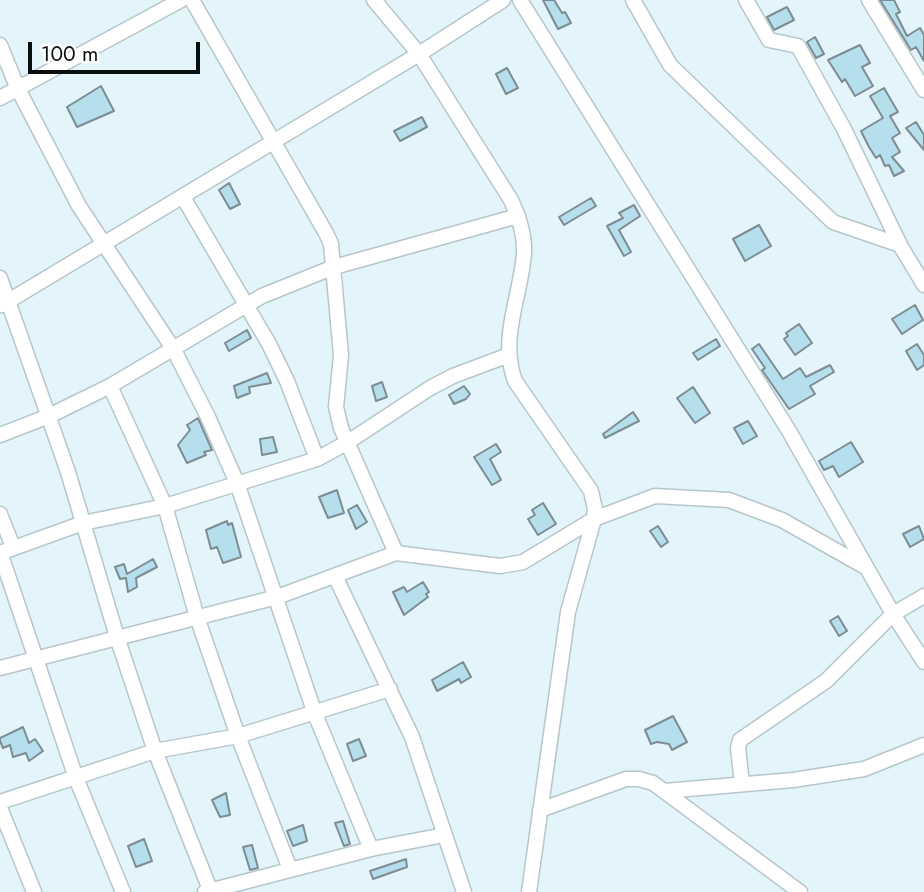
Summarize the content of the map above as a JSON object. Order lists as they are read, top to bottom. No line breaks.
{"scale_bar":"100 m"}
